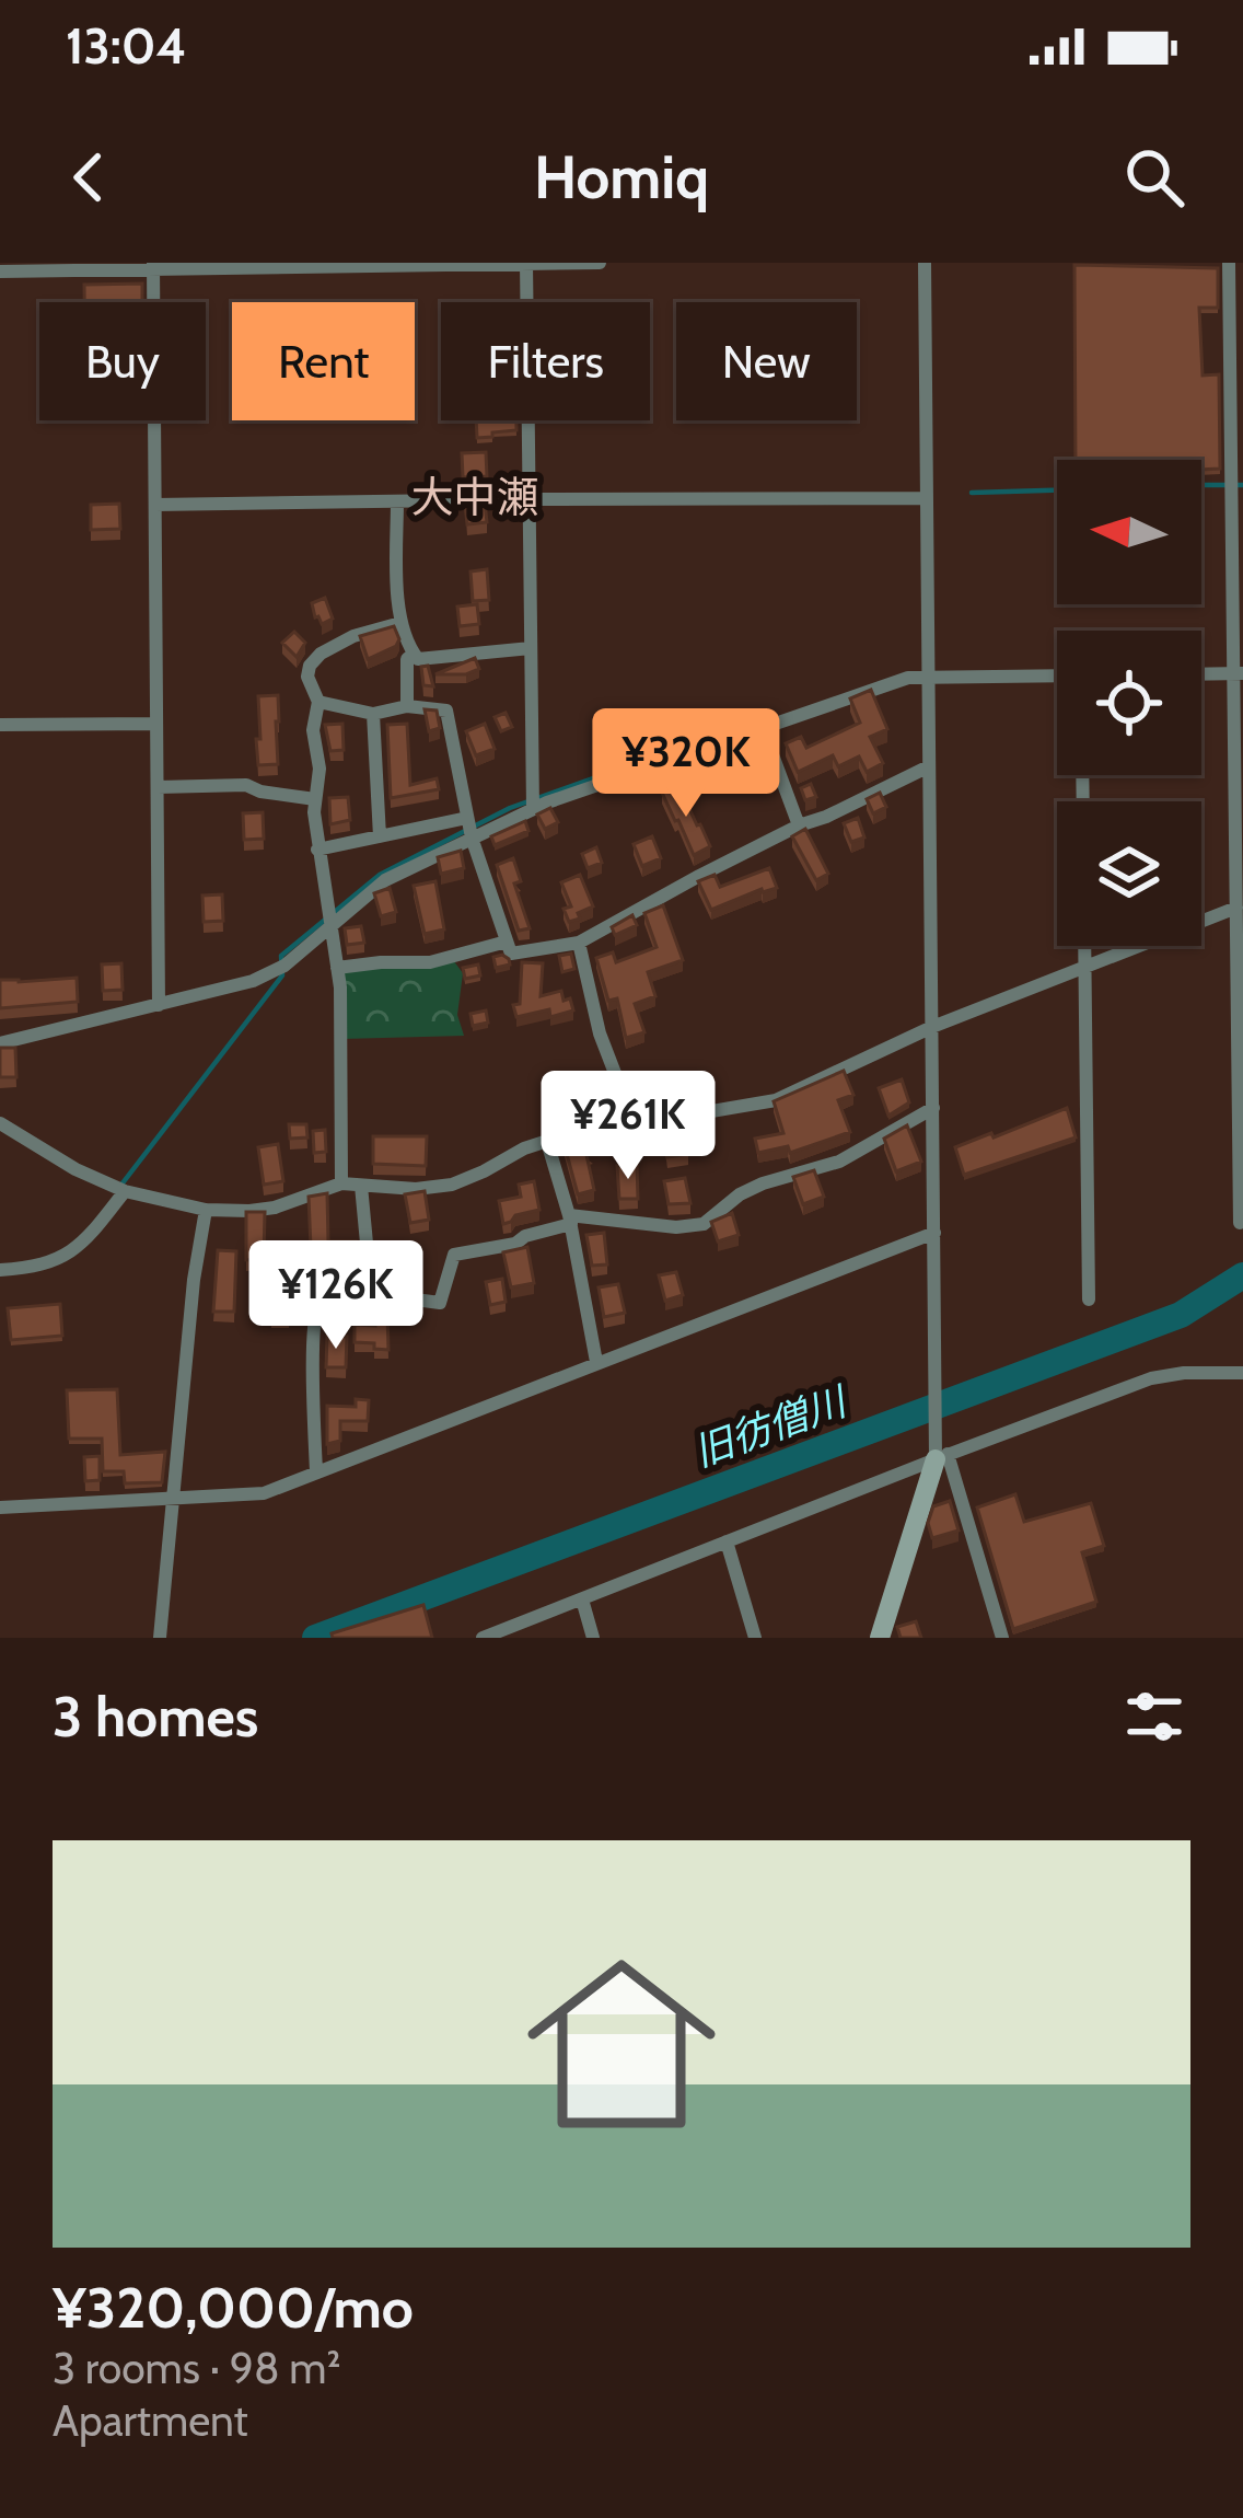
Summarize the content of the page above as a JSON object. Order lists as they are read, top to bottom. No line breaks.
{"districts":["大中瀬"],"water":["旧彷僧川"],"north":"left","page":{"status":"13:04","header":"Homiq","chip":["Buy","Rent","Filters","New"],"price":["¥320K","¥261K","¥126K"],"heading":"3 homes","list":[{"name":"¥320,000/mo","note":"3 rooms · 98 m² · Apartment"}]}}
